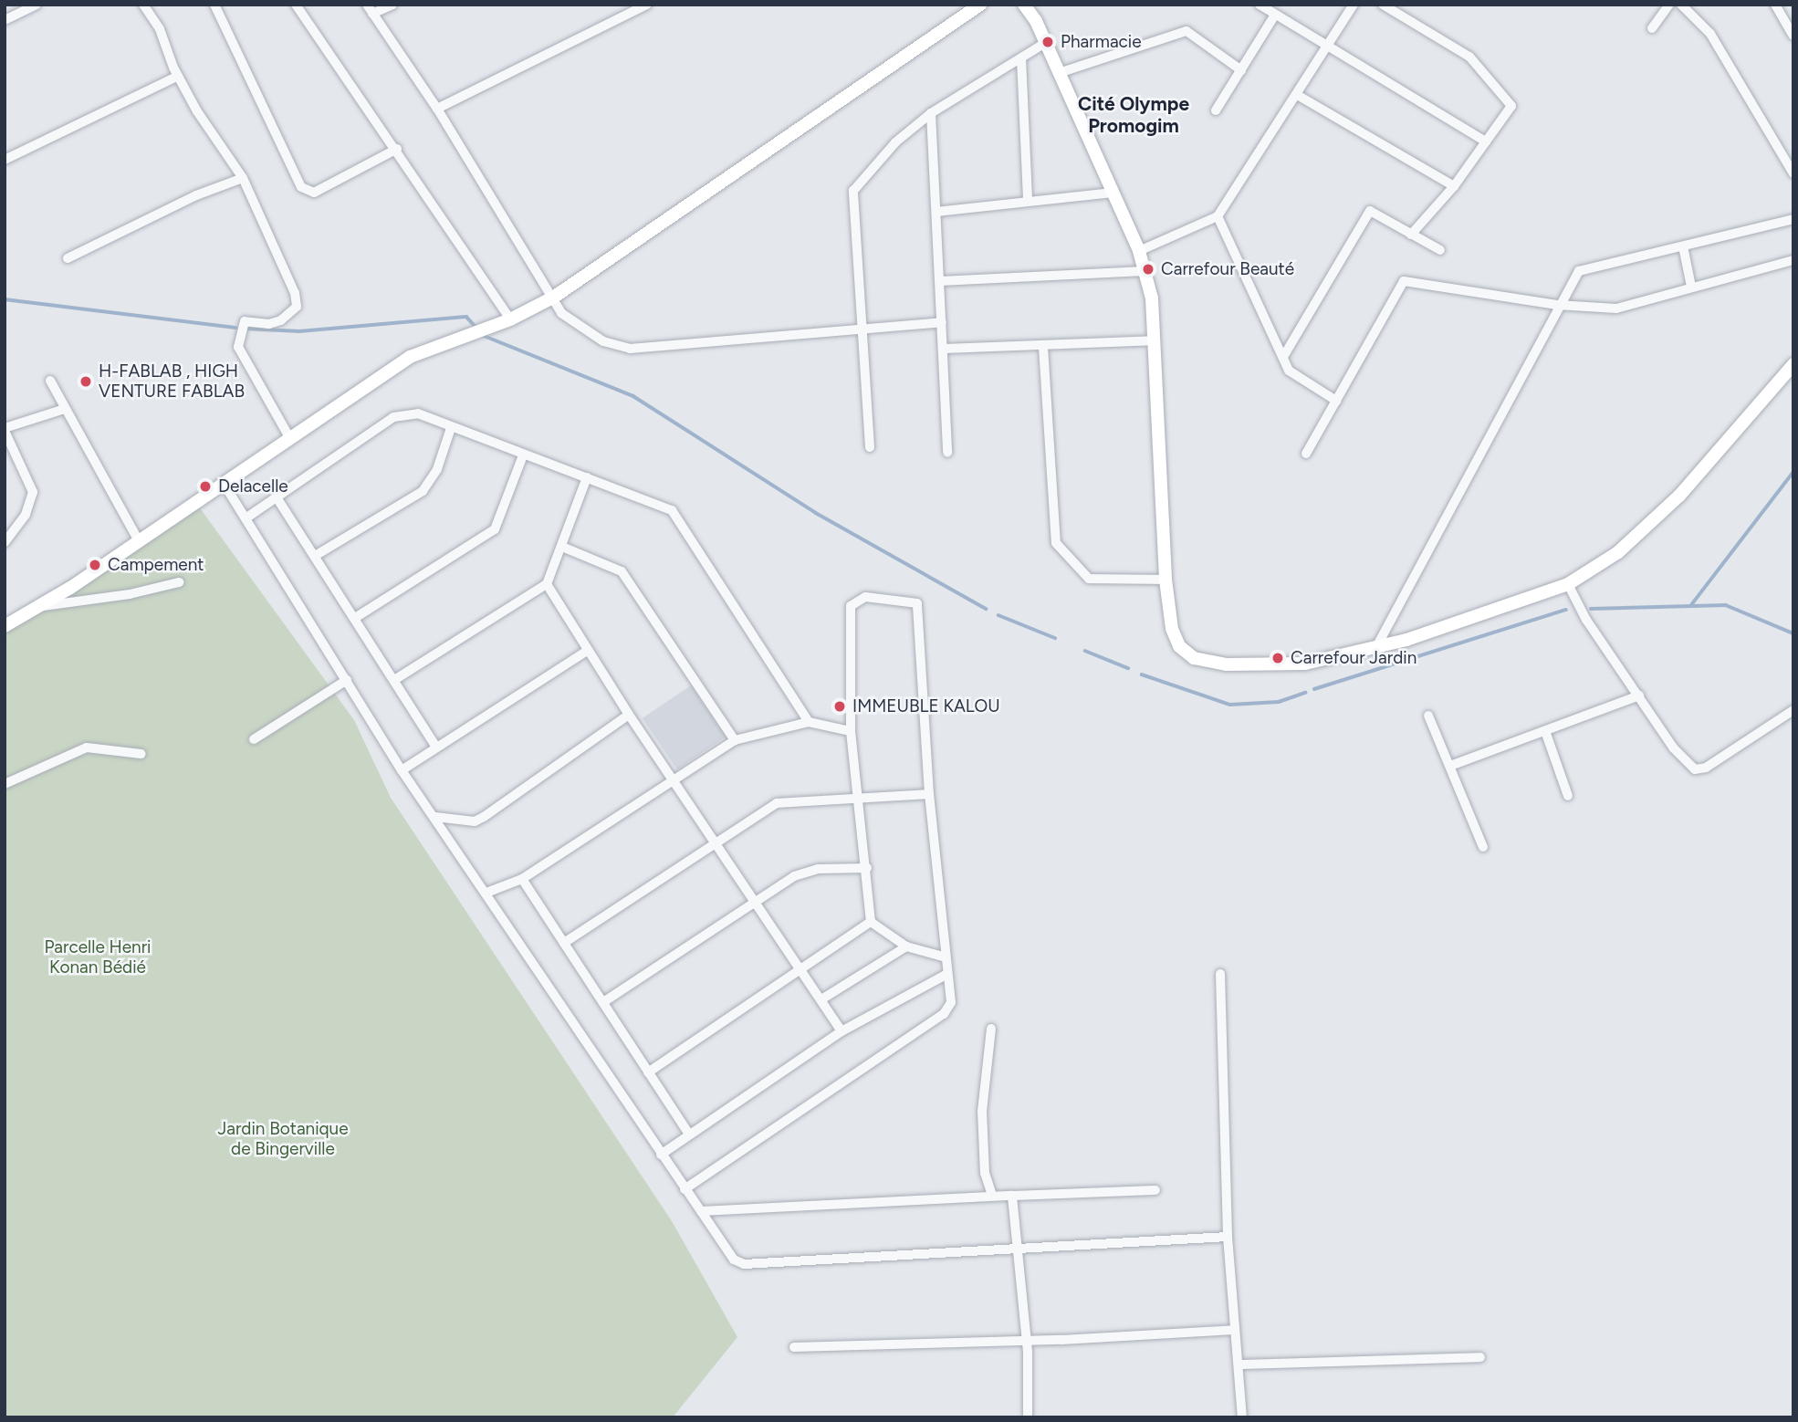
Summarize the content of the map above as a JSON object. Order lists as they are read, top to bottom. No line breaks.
{"districts":["Cité Olympe Promogim"],"parks":["Parcelle Henri Konan Bédié","Jardin Botanique de Bingerville"],"places":["Pharmacie","Carrefour Beauté","H-FABLAB , HIGH VENTURE FABLAB","Delacelle","Campement","Carrefour Jardin","IMMEUBLE KALOU"]}
